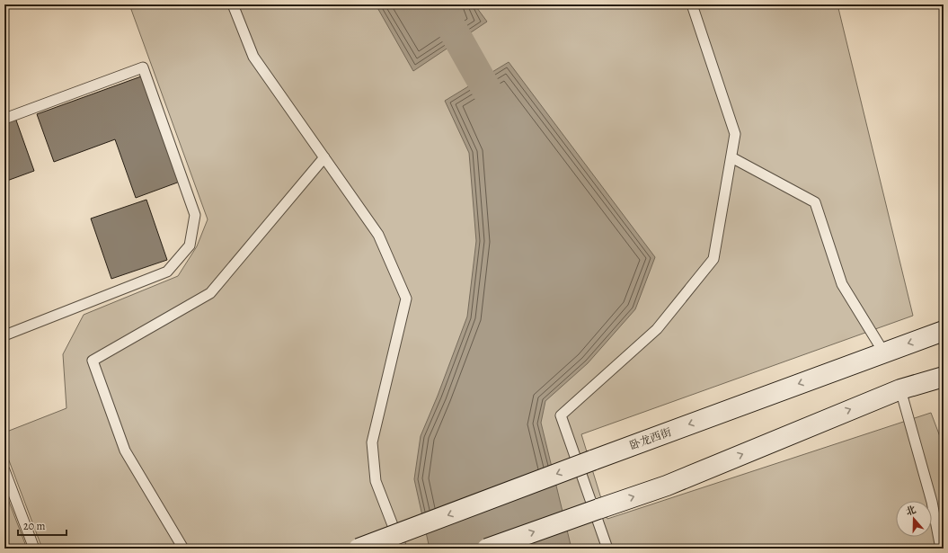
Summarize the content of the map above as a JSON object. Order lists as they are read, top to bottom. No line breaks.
{"streets":{"main road":["卧龙西街"]},"scale_bar":"20 m","north":"top"}
